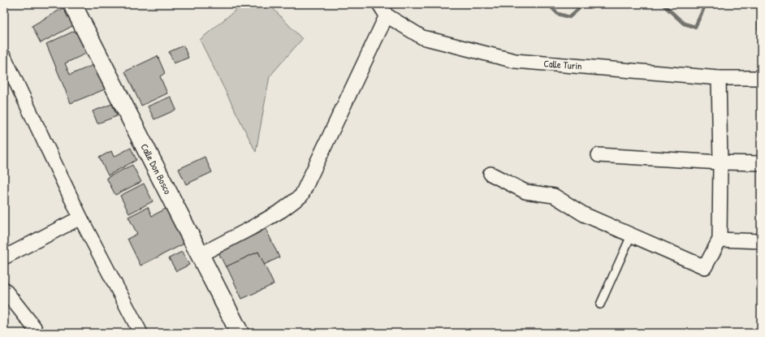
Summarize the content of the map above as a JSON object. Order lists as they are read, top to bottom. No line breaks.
{"streets":{"street":["Calle Turin","Calle Don Bosco"]}}
